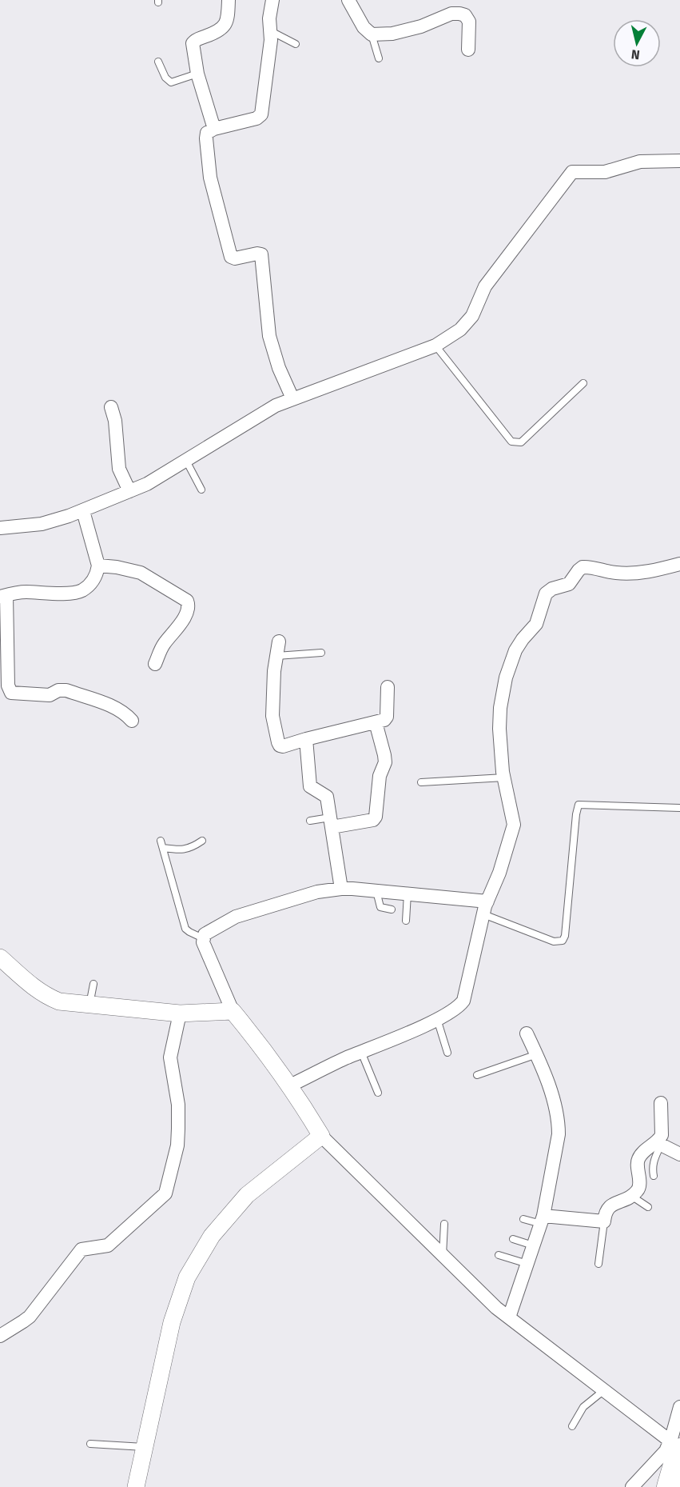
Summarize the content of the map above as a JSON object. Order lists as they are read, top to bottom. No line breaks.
{"north":"bottom"}
